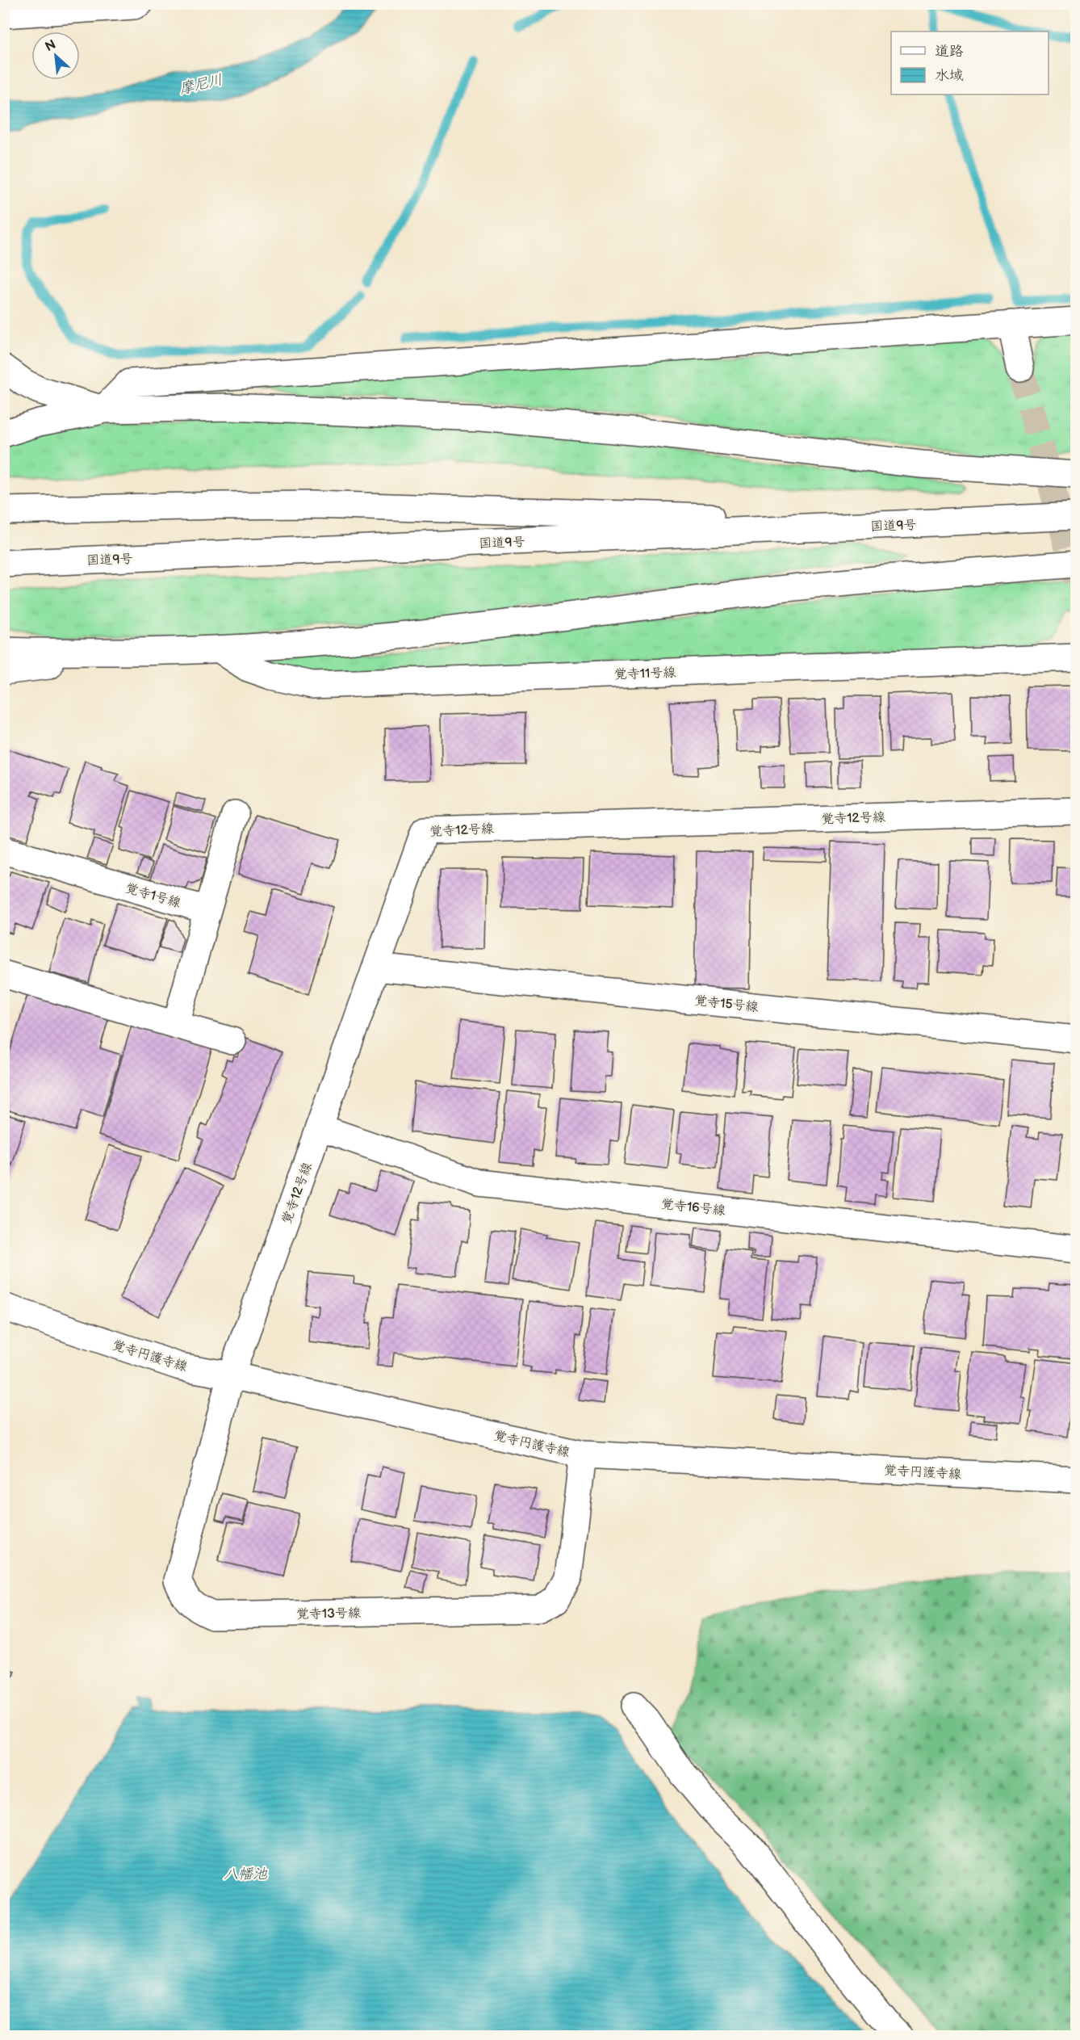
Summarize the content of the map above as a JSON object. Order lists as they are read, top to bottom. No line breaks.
{"streets":{"main road":["国道9号","覚寺11号線","覚寺12号線","覚寺1号線","覚寺15号線","覚寺16号線","覚寺円護寺線","覚寺13号線"]},"crossings":[["覚寺12号線","覚寺15号線"],["覚寺12号線","覚寺16号線"],["覚寺12号線","覚寺円護寺線"],["覚寺12号線","覚寺13号線"],["覚寺円護寺線","覚寺13号線"]],"water":["摩尼川","八幡池"],"legend":["道路","水域"],"north":"top left"}
